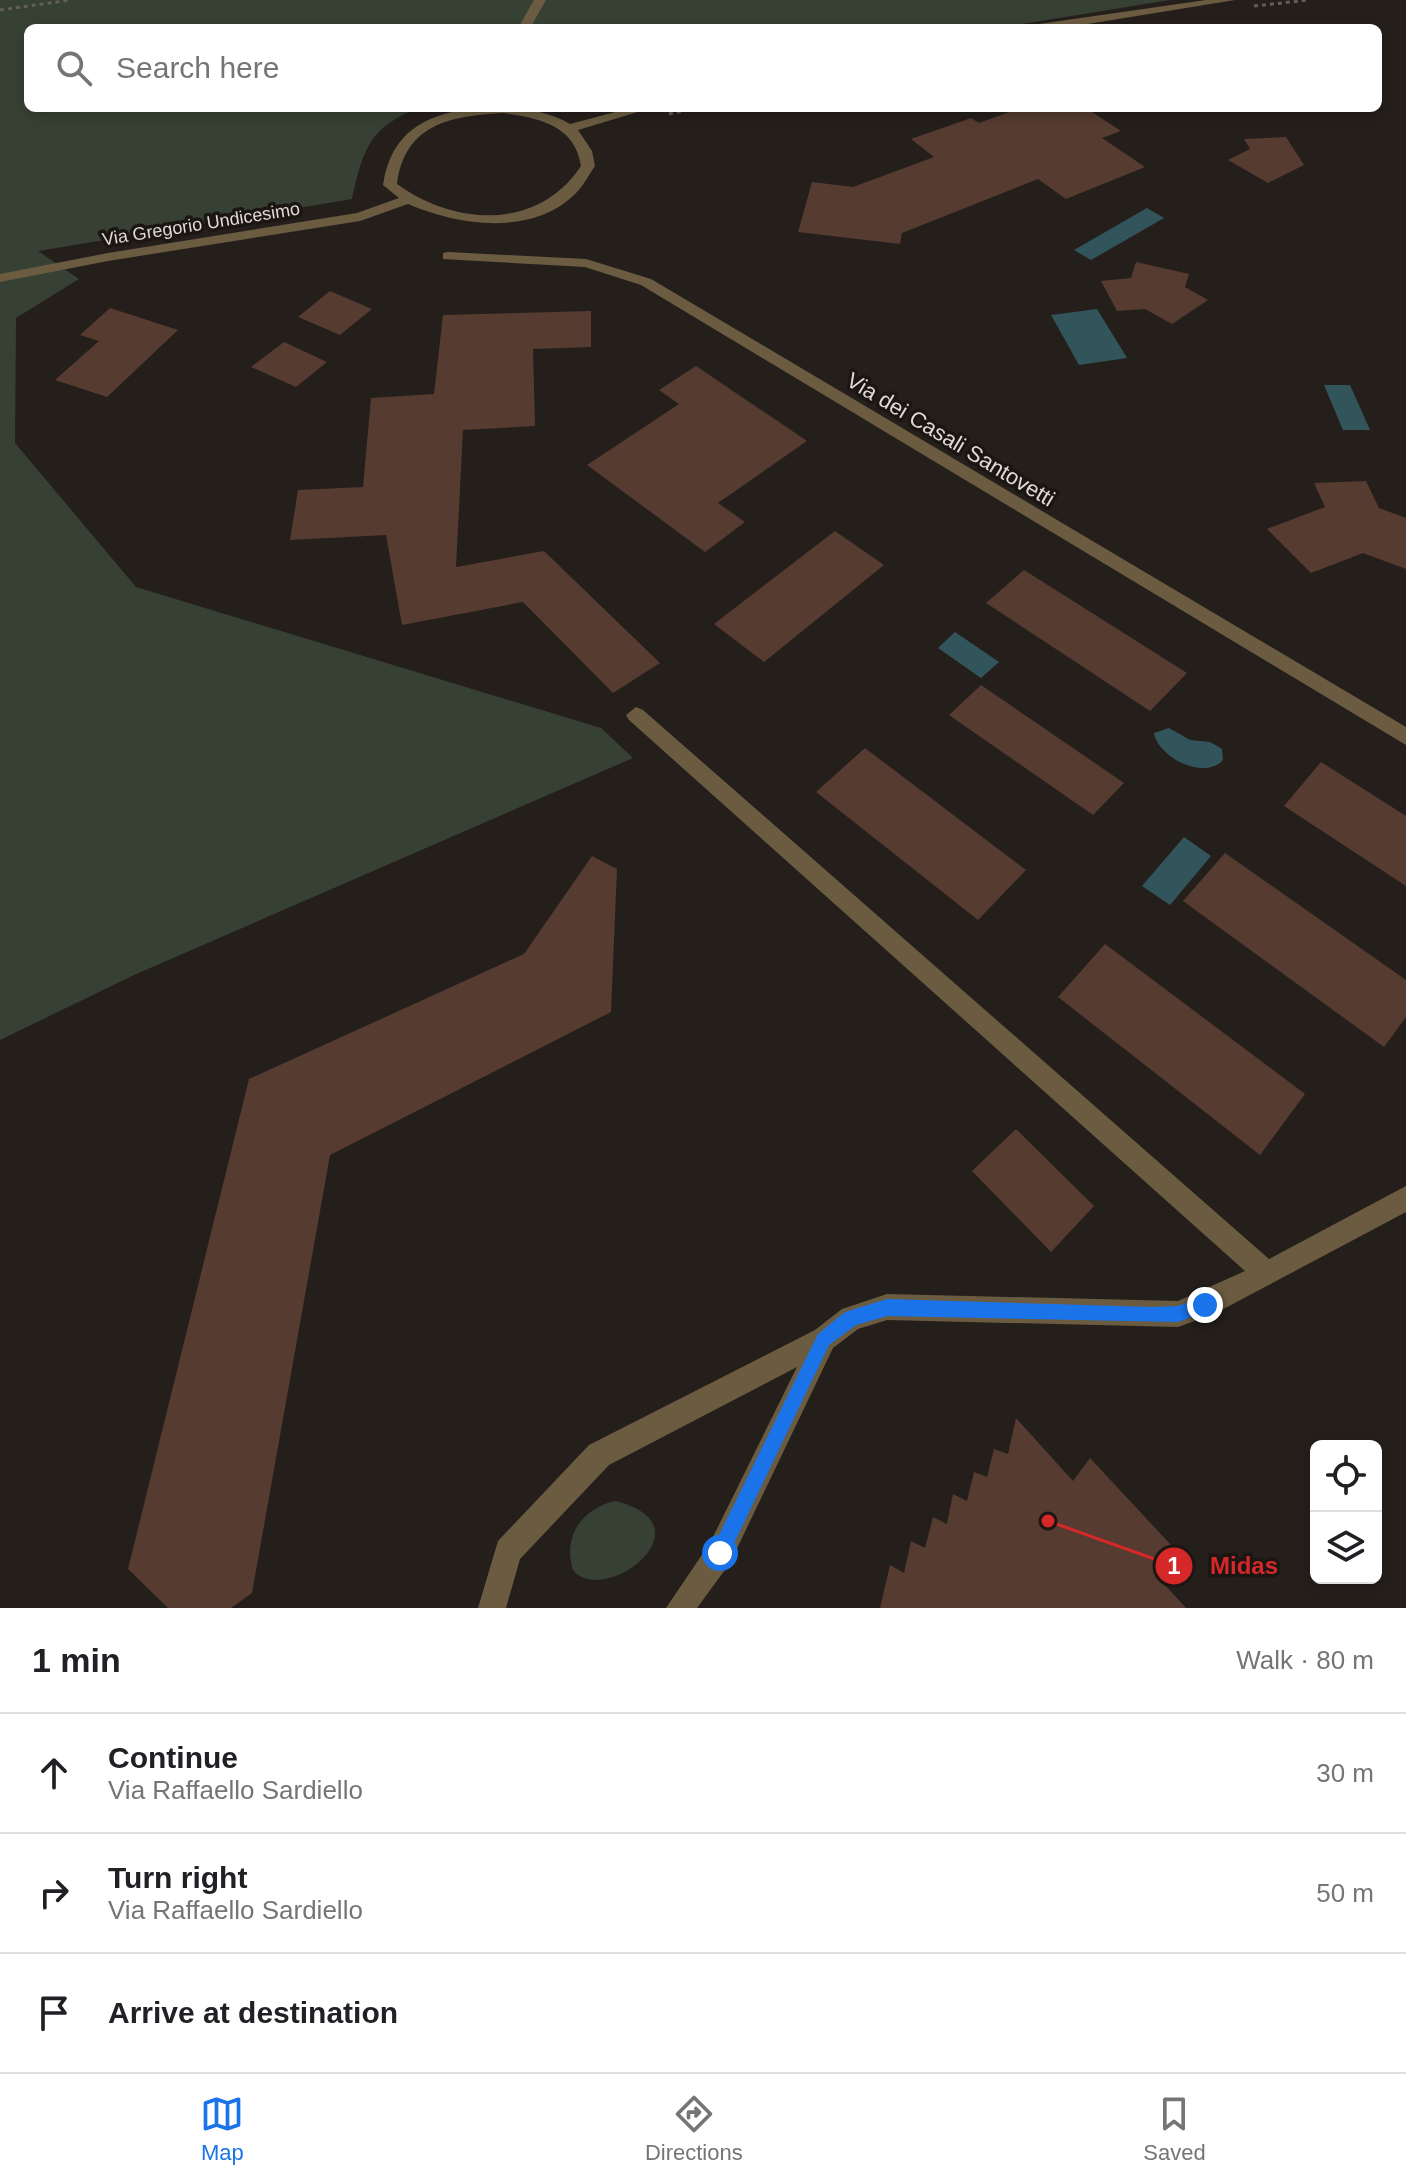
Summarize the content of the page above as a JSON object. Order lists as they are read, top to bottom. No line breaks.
{"streets":{"street":["Via Gregorio Undicesimo","Via dei Casali Santovetti"]},"places":["Midas"],"page":{"search":"Search here","heading":["1 min","Walk · 80 m"],"list":[["Continue","Via Raffaello Sardiello","30 m"],["Turn right","Via Raffaello Sardiello","50 m"],"Arrive at destination"],"nav":["Map","Directions","Saved"]}}
